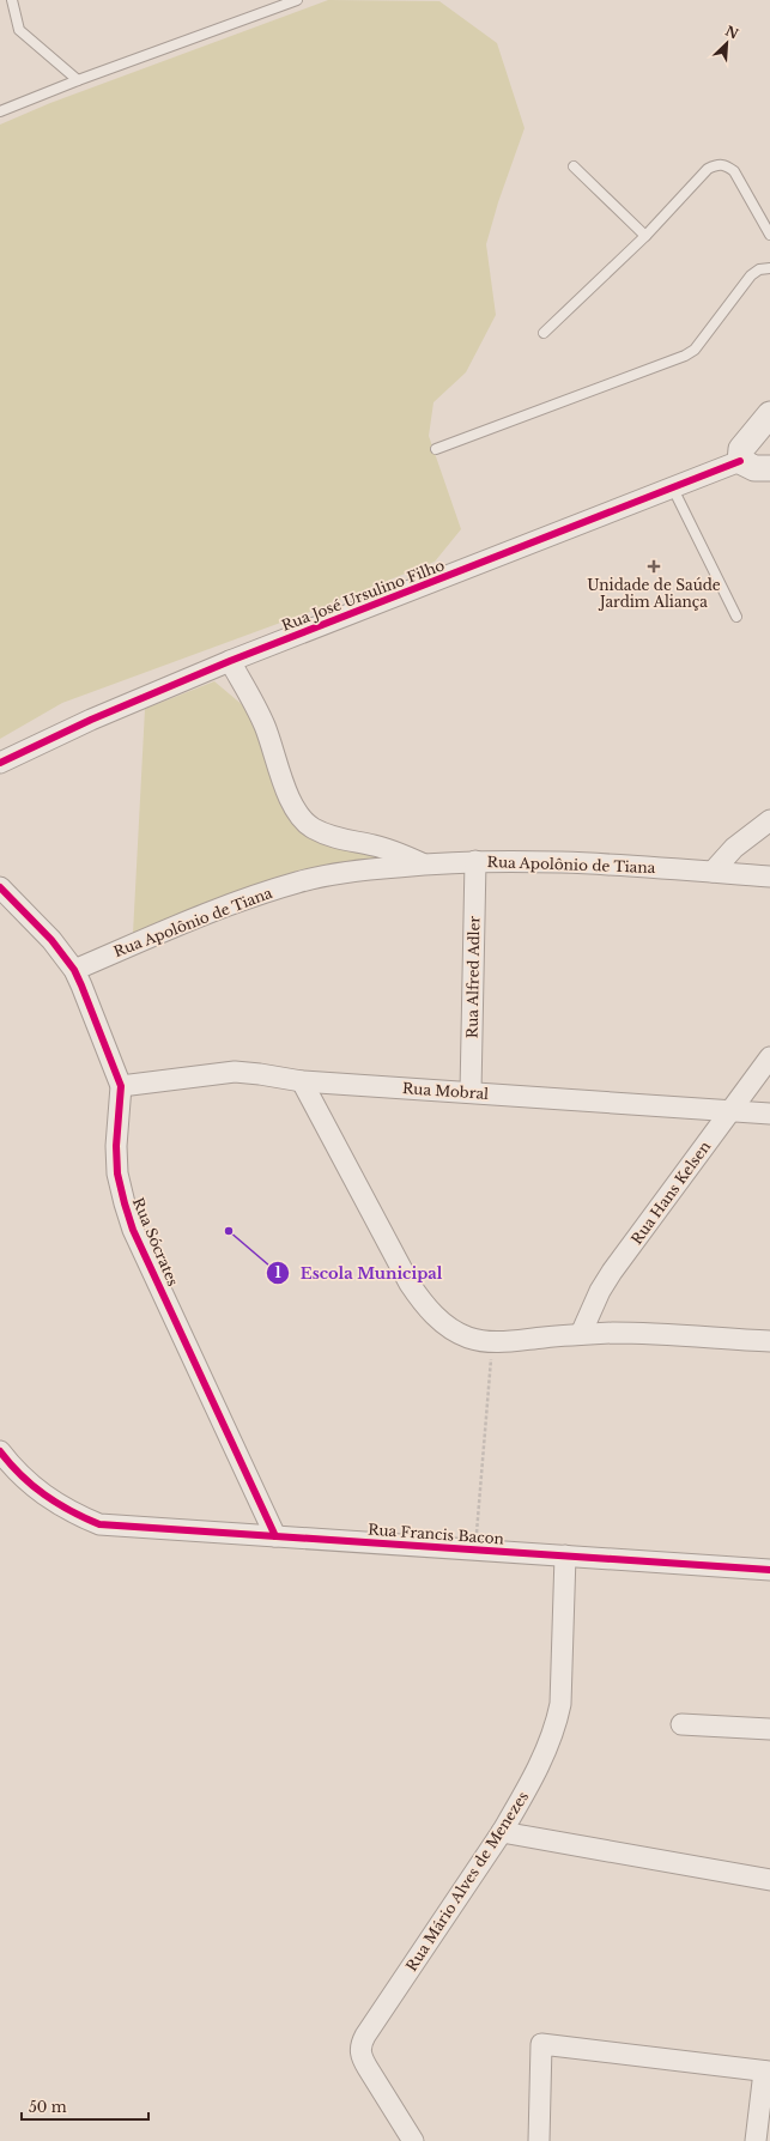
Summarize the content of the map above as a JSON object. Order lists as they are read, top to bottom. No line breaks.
{"streets":{"street":["Rua José Ursulino Filho","Rua Apolônio de Tiana","Rua Alfred Adler","Rua Mobral","Rua Hans Kelsen","Rua Sócrates","Rua Francis Bacon","Rua Mário Alves de Menezes"]},"crossings":[["Rua Apolônio de Tiana","Rua Alfred Adler"],["Rua Apolônio de Tiana","Rua Sócrates"],["Rua Alfred Adler","Rua Mobral"],["Rua Mobral","Rua Hans Kelsen"],["Rua Mobral","Rua Sócrates"],["Rua Sócrates","Rua Francis Bacon"],["Rua Francis Bacon","Rua Mário Alves de Menezes"]],"places":{"health":["Unidade de Saúde Jardim Aliança"],"other":["Escola Municipal"]},"scale_bar":"50 m","north":"top right"}
